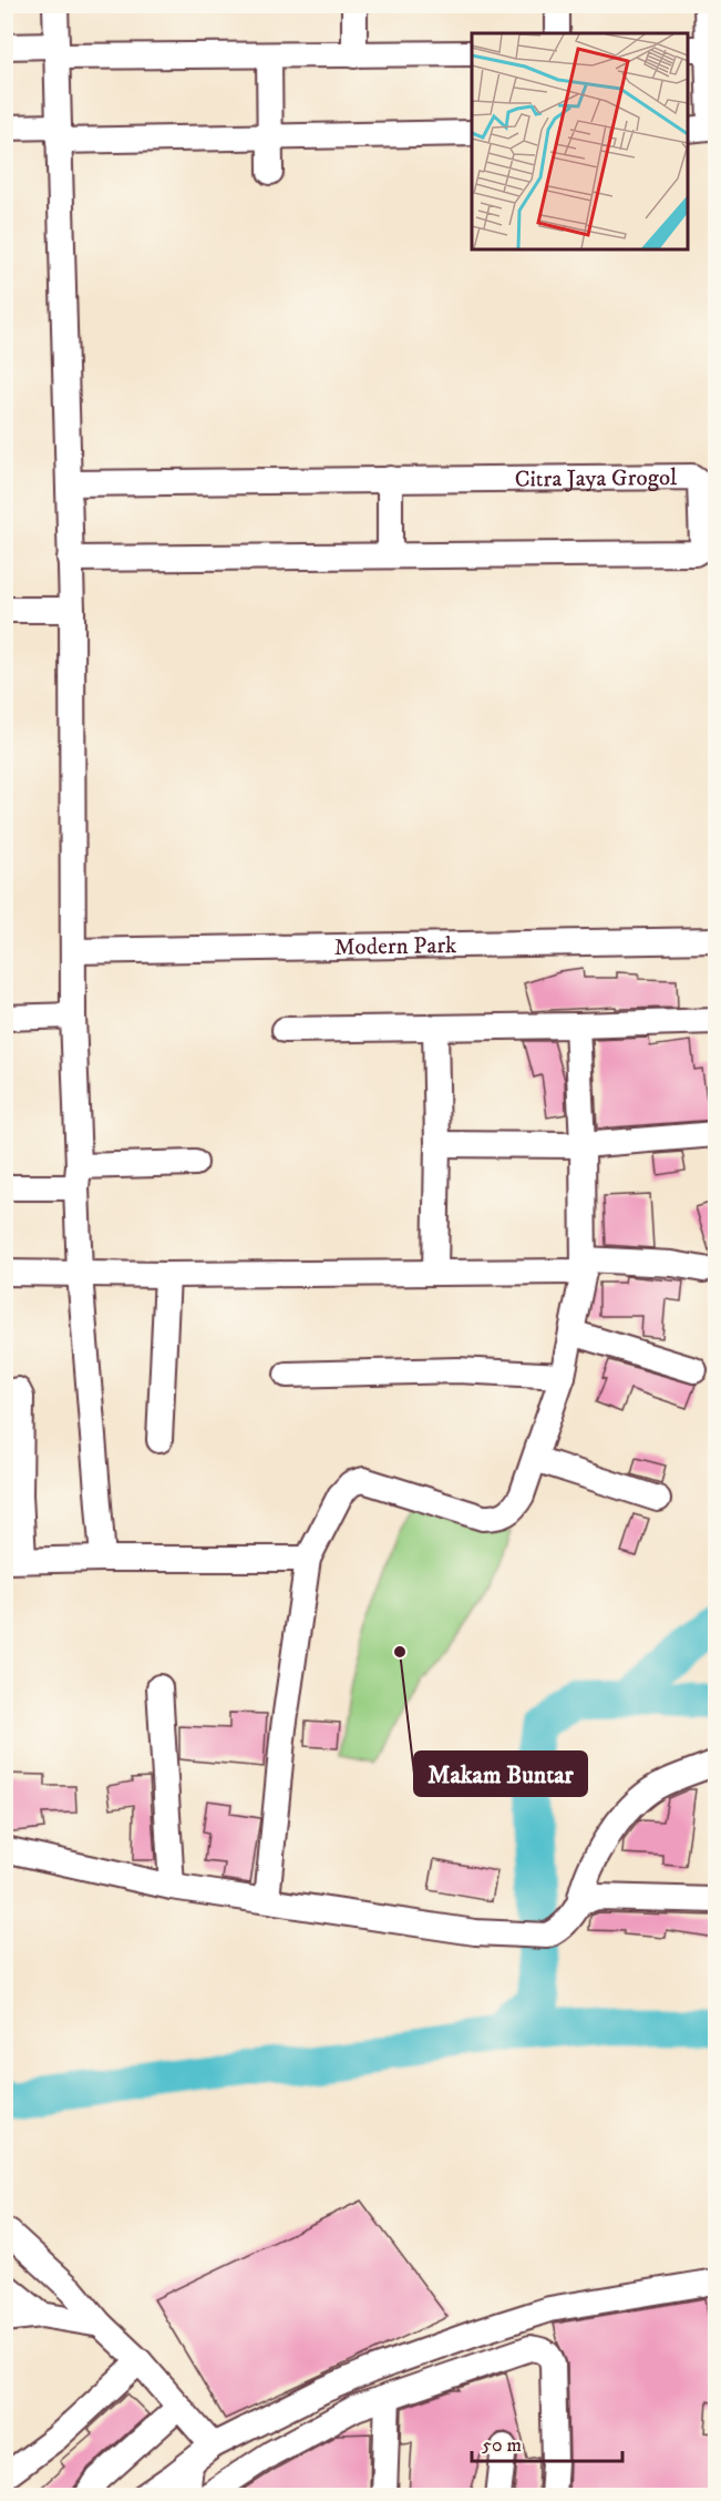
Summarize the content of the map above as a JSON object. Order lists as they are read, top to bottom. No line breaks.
{"streets":{"street":["Citra Jaya Grogol","Modern Park"]},"places":["Makam Buntar"],"scale_bar":"50 m"}
